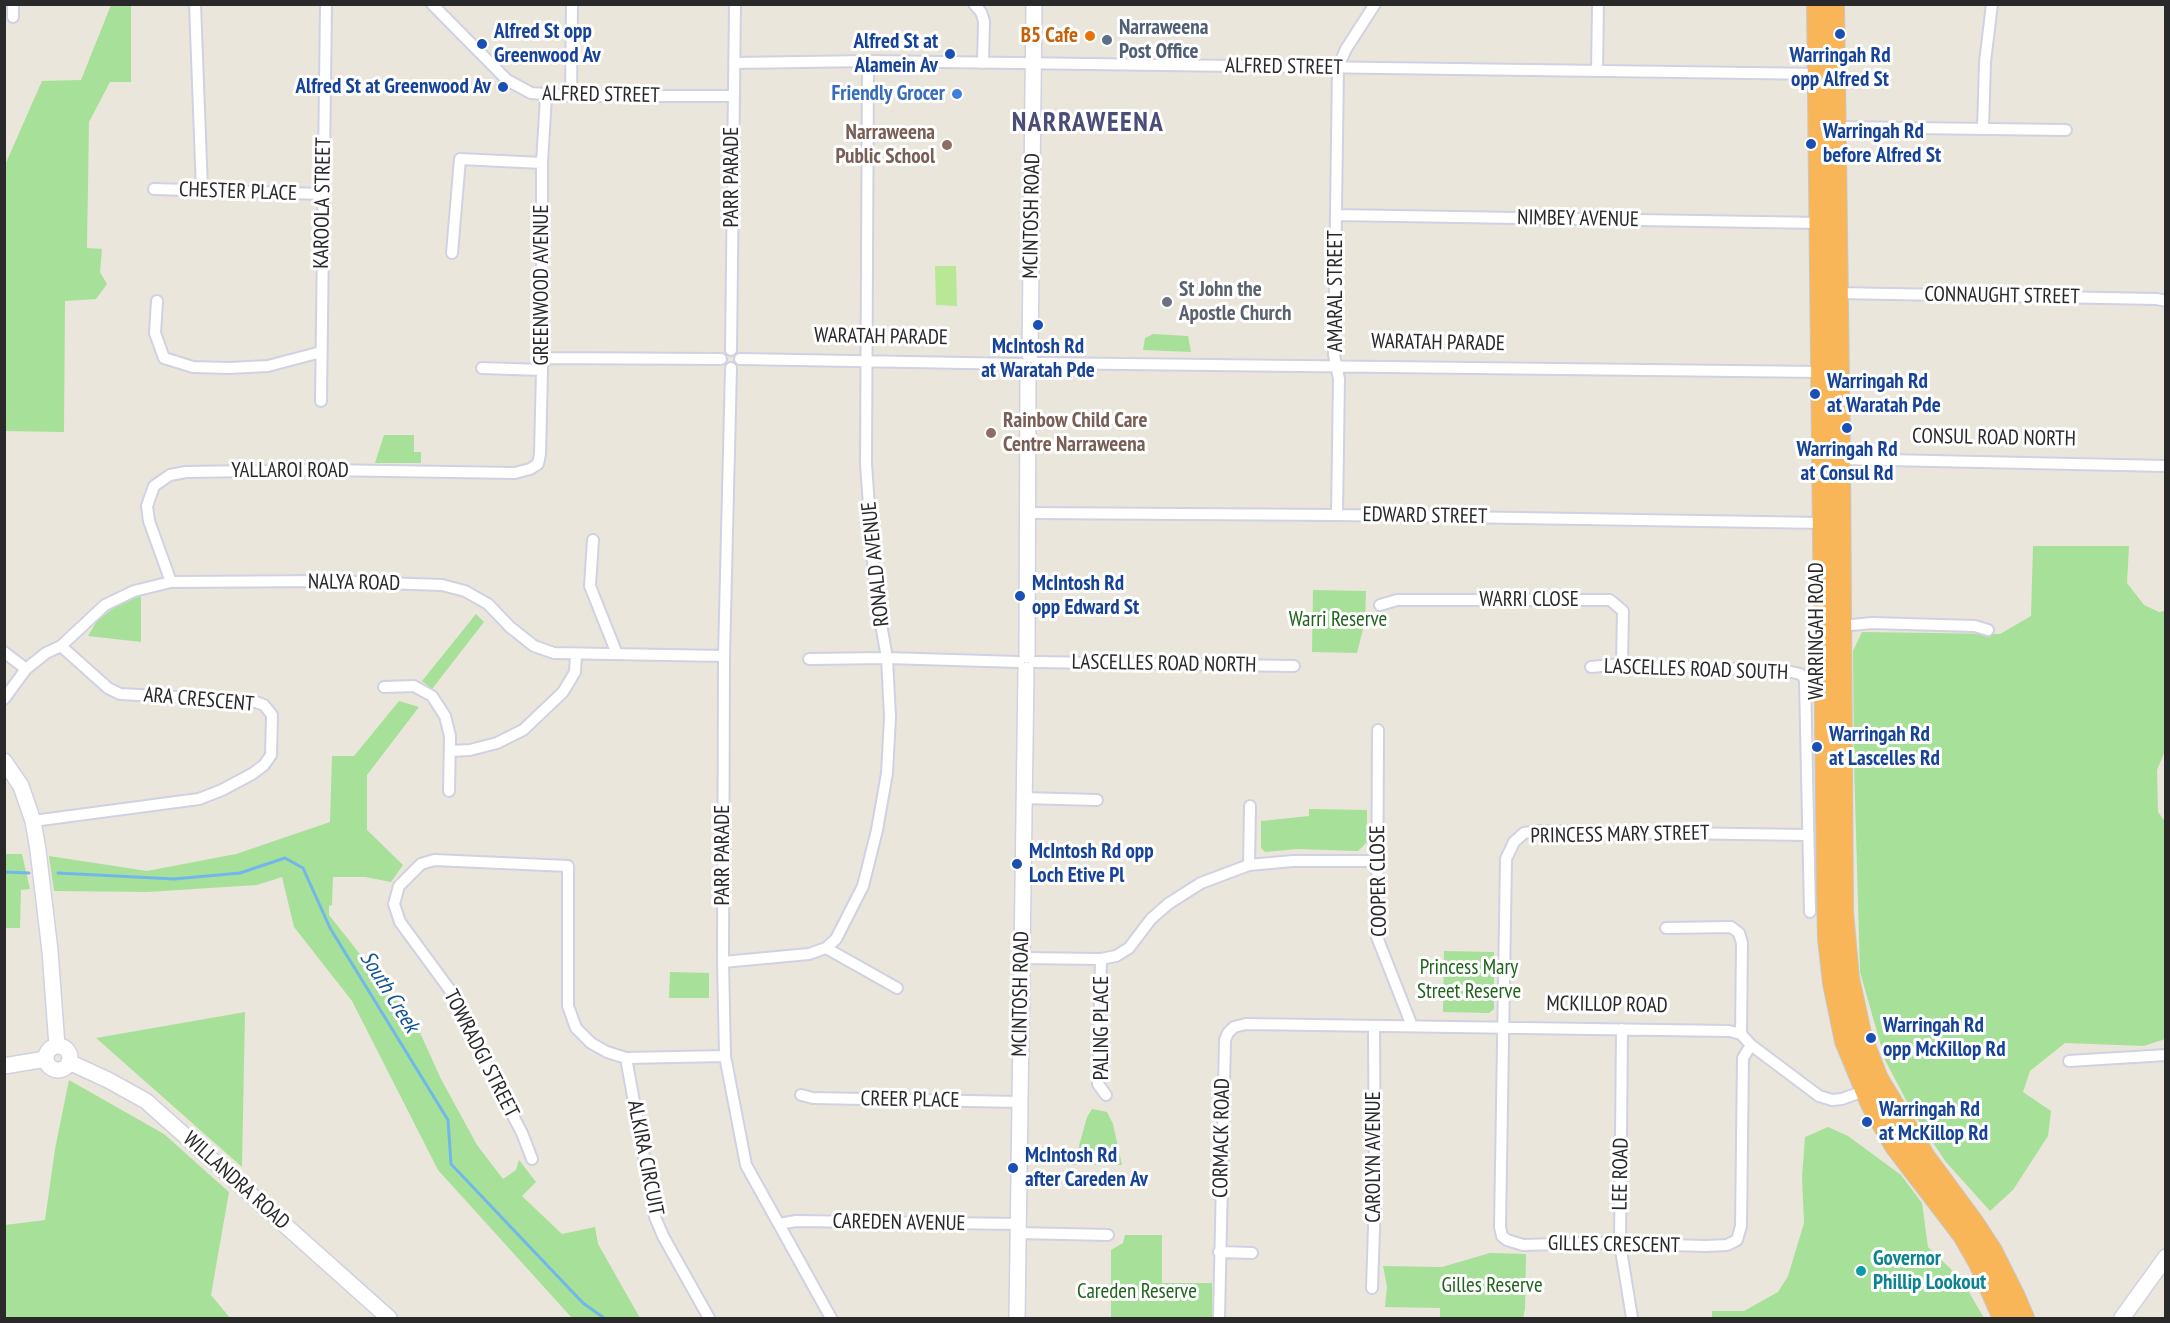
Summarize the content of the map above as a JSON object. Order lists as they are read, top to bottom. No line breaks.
{"streets":{"highway":["WARRINGAH ROAD"],"street":["ALFRED STREET","PARR PARADE","CHESTER PLACE","KAROOLA STREET","MCINTOSH ROAD","NIMBEY AVENUE","GREENWOOD AVENUE","AMARAL STREET","CONNAUGHT STREET","WARATAH PARADE","CONSUL ROAD NORTH","YALLAROI ROAD","EDWARD STREET","RONALD AVENUE","NALYA ROAD","WARRI CLOSE","LASCELLES ROAD NORTH","LASCELLES ROAD SOUTH","ARA CRESCENT","PRINCESS MARY STREET","COOPER CLOSE","MCKILLOP ROAD","PALING PLACE","TOWRADGI STREET","CREER PLACE","CORMACK ROAD","CAROLYN AVENUE","ALKIRA CIRCUIT","LEE ROAD","WILLANDRA ROAD","CAREDEN AVENUE","GILLES CRESCENT"]},"crossings":[["ALFRED STREET","PARR PARADE"],["ALFRED STREET","MCINTOSH ROAD"],["ALFRED STREET","GREENWOOD AVENUE"],["ALFRED STREET","AMARAL STREET"],["ALFRED STREET","RONALD AVENUE"],["ALFRED STREET","WARRINGAH ROAD"],["PARR PARADE","WARATAH PARADE"],["PARR PARADE","NALYA ROAD"],["PARR PARADE","TOWRADGI STREET"],["PARR PARADE","CAREDEN AVENUE"],["CHESTER PLACE","KAROOLA STREET"],["MCINTOSH ROAD","WARATAH PARADE"],["MCINTOSH ROAD","EDWARD STREET"],["MCINTOSH ROAD","LASCELLES ROAD NORTH"],["MCINTOSH ROAD","CREER PLACE"],["MCINTOSH ROAD","CAREDEN AVENUE"],["NIMBEY AVENUE","AMARAL STREET"],["NIMBEY AVENUE","WARRINGAH ROAD"],["GREENWOOD AVENUE","YALLAROI ROAD"],["AMARAL STREET","WARATAH PARADE"],["AMARAL STREET","EDWARD STREET"],["CONNAUGHT STREET","WARRINGAH ROAD"],["WARATAH PARADE","RONALD AVENUE"],["WARATAH PARADE","WARRINGAH ROAD"],["CONSUL ROAD NORTH","WARRINGAH ROAD"],["YALLAROI ROAD","NALYA ROAD"],["EDWARD STREET","WARRINGAH ROAD"],["RONALD AVENUE","LASCELLES ROAD NORTH"],["NALYA ROAD","ARA CRESCENT"],["WARRI CLOSE","LASCELLES ROAD SOUTH"],["WARRINGAH ROAD","LASCELLES ROAD SOUTH"],["WARRINGAH ROAD","PRINCESS MARY STREET"],["PRINCESS MARY STREET","MCKILLOP ROAD"],["PRINCESS MARY STREET","GILLES CRESCENT"],["COOPER CLOSE","MCKILLOP ROAD"],["MCKILLOP ROAD","CORMACK ROAD"],["MCKILLOP ROAD","CAROLYN AVENUE"],["MCKILLOP ROAD","LEE ROAD"],["MCKILLOP ROAD","GILLES CRESCENT"],["TOWRADGI STREET","ALKIRA CIRCUIT"],["LEE ROAD","GILLES CRESCENT"]],"districts":["NARRAWEENA"],"water":["South Creek"],"parks":["Warri Reserve","Princess Mary Street Reserve","Gilles Reserve","Careden Reserve"],"places":["Warringah Rd opp Alfred St","B5 Cafe","Narraweena Post Office","Alfred St opp Greenwood Av","Alfred St at Alamein Av","Alfred St at Greenwood Av","Friendly Grocer","Warringah Rd before Alfred St","Narraweena Public School","St John the Apostle Church","McIntosh Rd at Waratah Pde","Warringah Rd at Waratah Pde","Warringah Rd at Consul Rd","Rainbow Child Care Centre Narraweena","McIntosh Rd opp Edward St","Warringah Rd at Lascelles Rd","McIntosh Rd opp Loch Etive Pl","Warringah Rd opp McKillop Rd","Warringah Rd at McKillop Rd","McIntosh Rd after Careden Av","Governor Phillip Lookout"]}
